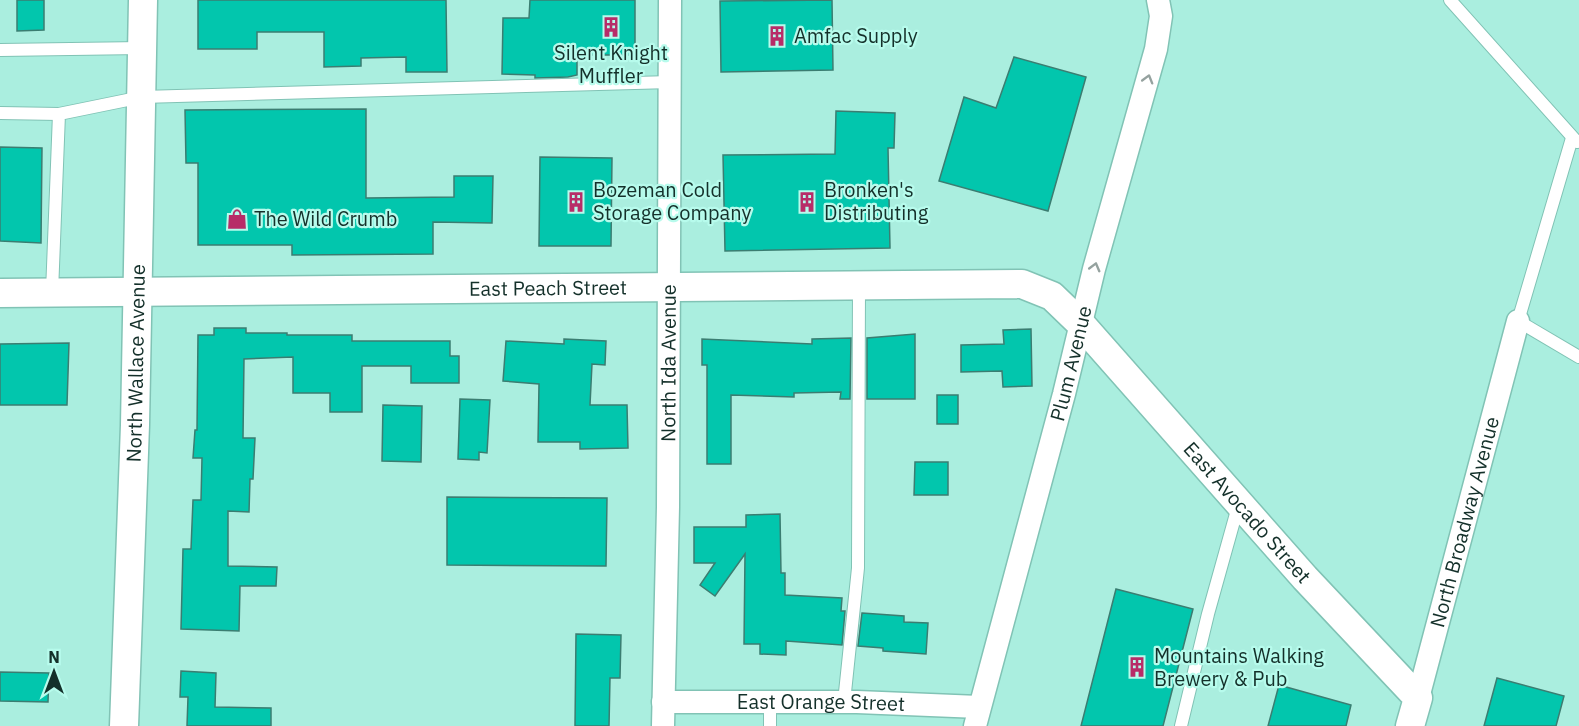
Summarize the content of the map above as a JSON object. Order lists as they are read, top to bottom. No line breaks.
{"streets":{"street":["East Peach Street","North Wallace Avenue","North Ida Avenue","Plum Avenue","East Avocado Street","North Broadway Avenue","East Orange Street"]},"crossings":[["East Peach Street","North Wallace Avenue"],["East Peach Street","North Ida Avenue"],["East Peach Street","Plum Avenue"],["East Peach Street","East Avocado Street"],["North Ida Avenue","East Orange Street"],["Plum Avenue","East Avocado Street"],["Plum Avenue","East Orange Street"],["East Avocado Street","North Broadway Avenue"]],"one_way":["Plum Avenue"],"places":{"building":["Silent Knight Muffler","Amfac Supply","Bozeman Cold Storage Company","Bronken's Distributing","Mountains Walking Brewery & Pub"],"shop":["The Wild Crumb"]},"north":"top"}
